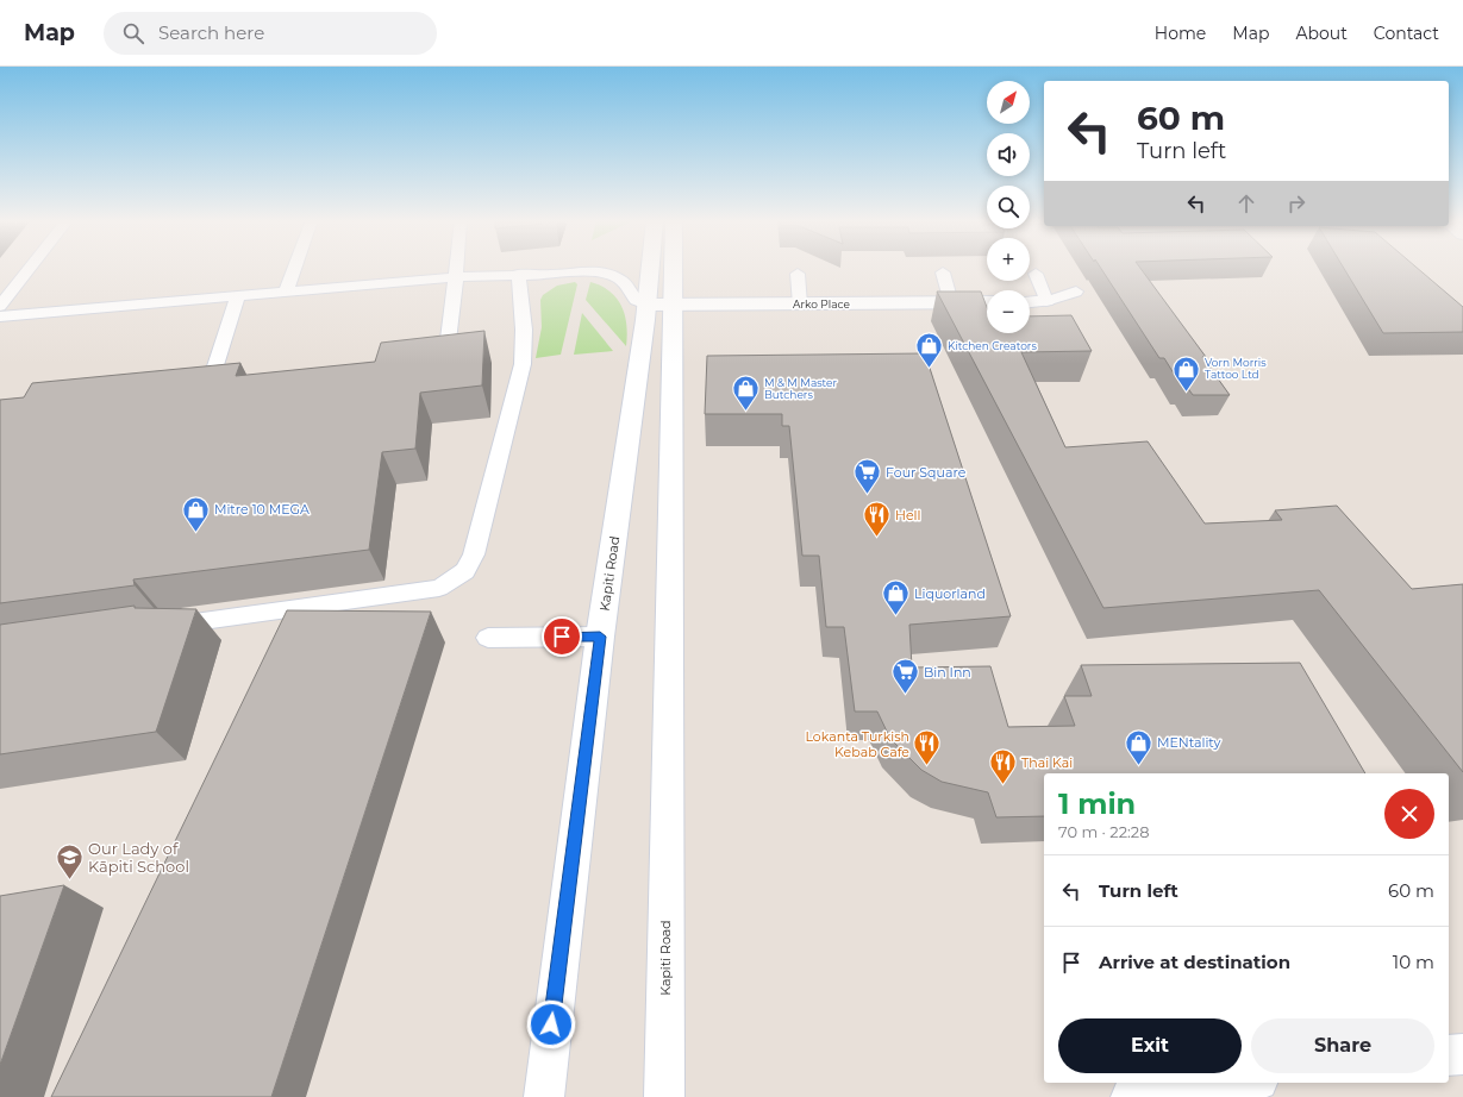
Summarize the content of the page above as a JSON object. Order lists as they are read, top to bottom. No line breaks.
{"streets":{"main road":["Arko Place","Kapiti Road"]},"crossings":[["Arko Place","Kapiti Road"]],"places":{"shop":["Kitchen Creators","Vorn Morris Tattoo Ltd","M & M Master Butchers","Mitre 10 MEGA","Liquorland","MENtality"],"supermarket":["Four Square","Bin Inn"],"restaurant":["Hell","Lokanta Turkish Kebab Cafe","Thai Kai"],"school or university":["Our Lady of Kāpiti School"]},"north":"top right","page":{"header":"Map","search":"Search here","nav":["Home","Map","About","Contact"],"map_buttons":["+","−"],"turn":["60 m","Turn left"],"heading":["1 min","70 m · 22:28"],"list":[{"name":"Turn left","value":"60 m"},{"name":"Arrive at destination","value":"10 m"}],"buttons":["Exit","Share"]}}
